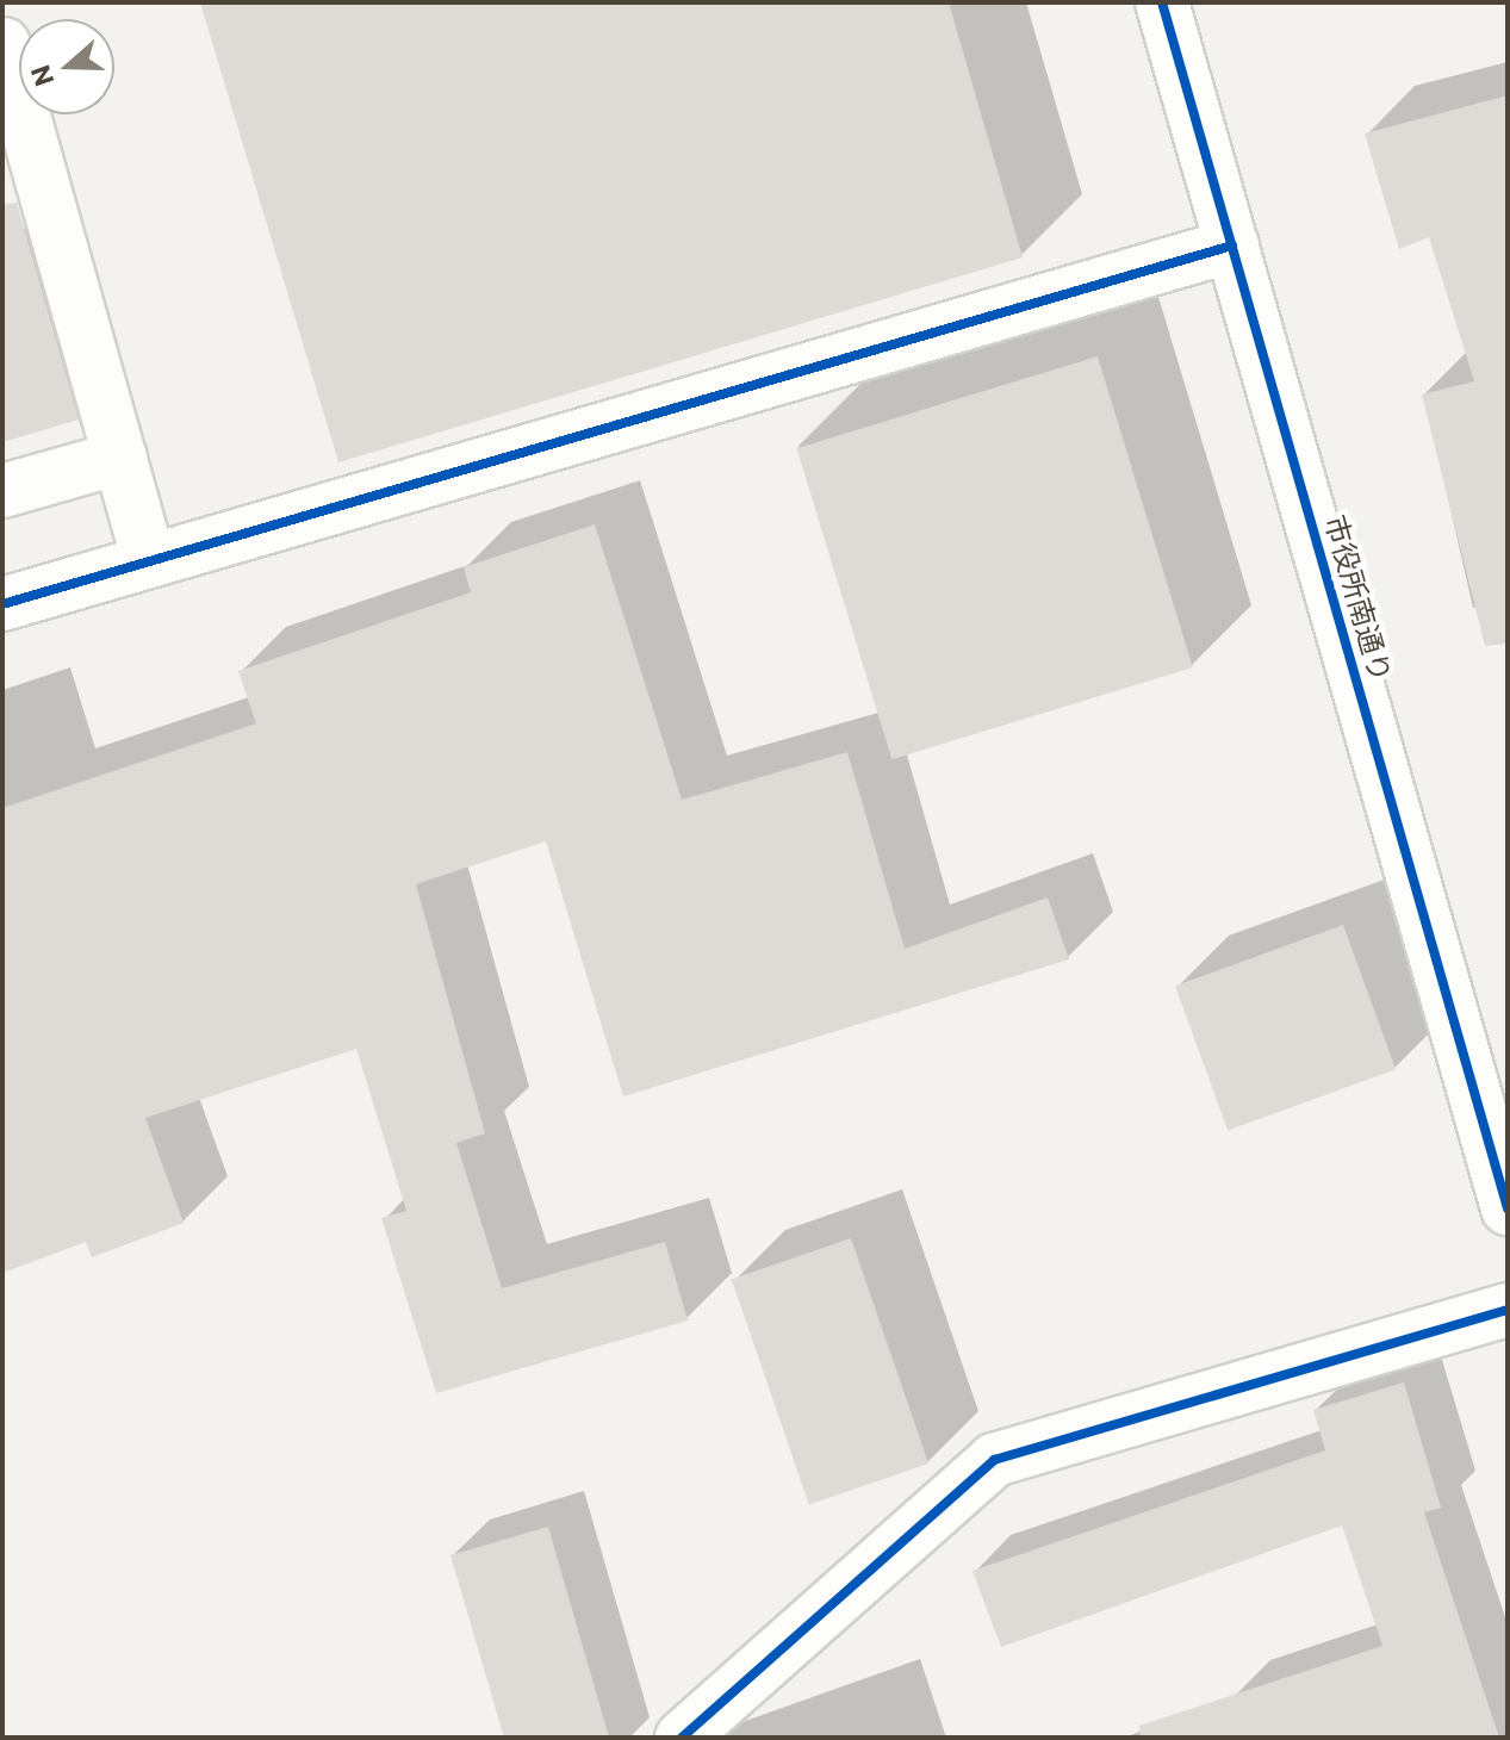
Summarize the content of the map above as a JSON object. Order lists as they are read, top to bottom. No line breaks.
{"streets":{"street":["市役所南通り"]},"north":"left"}
